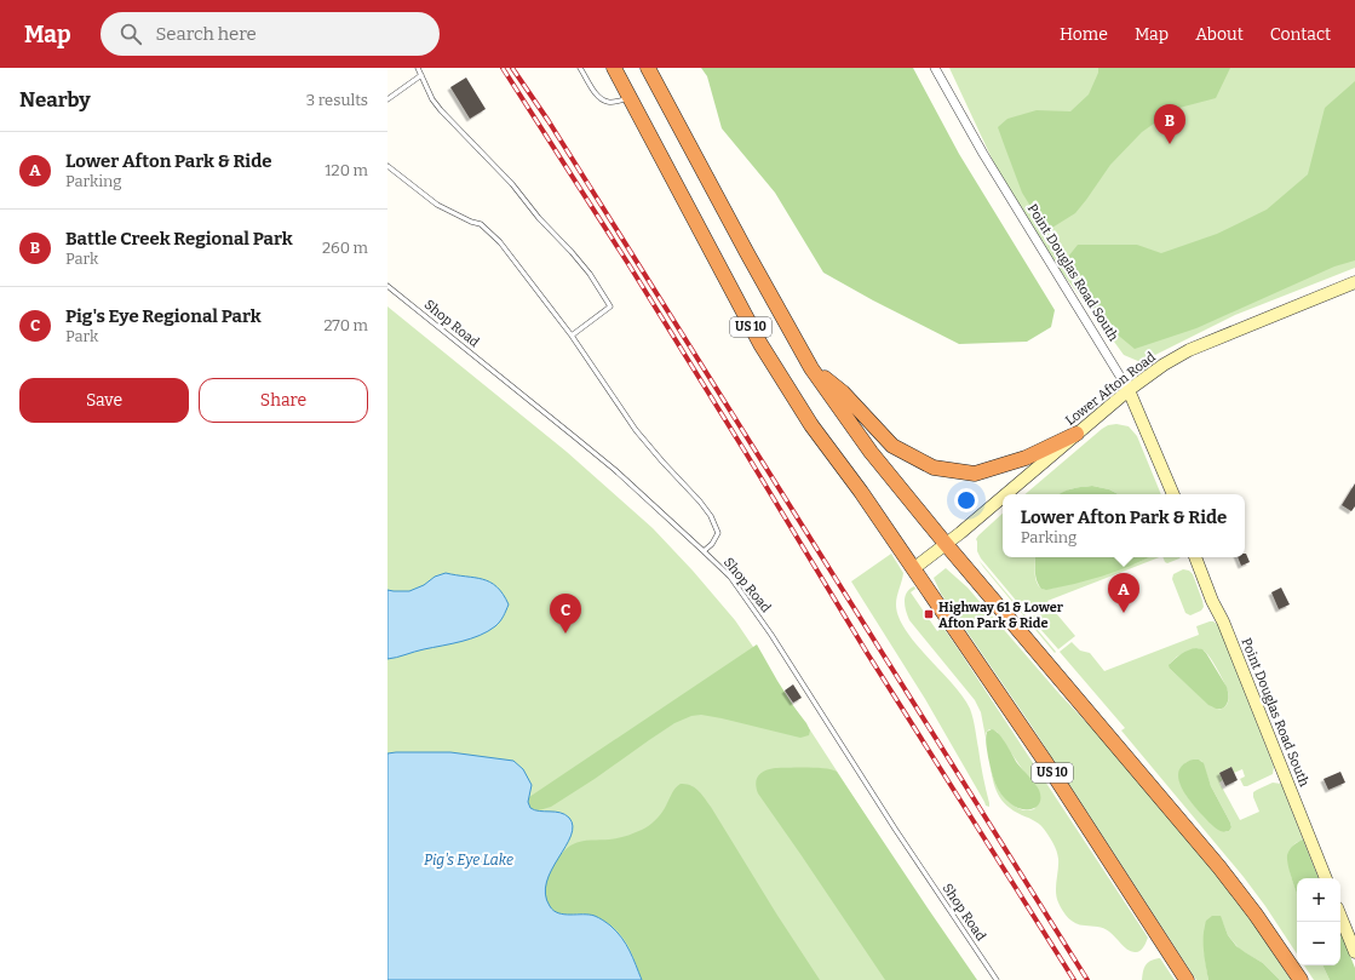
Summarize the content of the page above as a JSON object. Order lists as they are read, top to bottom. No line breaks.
{"streets":{"highway":["US 10"],"main road":["Point Douglas Road South","Lower Afton Road"],"lane":["Shop Road"]},"crossings":[["Point Douglas Road South","Lower Afton Road"],["US 10","Lower Afton Road"]],"water":["Pig's Eye Lake"],"places":{"transit":["Highway 61 & Lower Afton Park & Ride"]},"page":{"header":"Map","search":"Search here","nav":["Home","Map","About","Contact"],"heading":["Nearby","3 results"],"pins":["B","A","C"],"list":[{"mark":"A","name":"Lower Afton Park & Ride","note":"Parking","value":"120 m"},{"mark":"B","name":"Battle Creek Regional Park","note":"Park","value":"260 m"},{"mark":"C","name":"Pig's Eye Regional Park","note":"Park","value":"270 m"}],"buttons":["Save","Share"],"popup":["Lower Afton Park & Ride","Parking"],"map_buttons":["+","−"]}}
